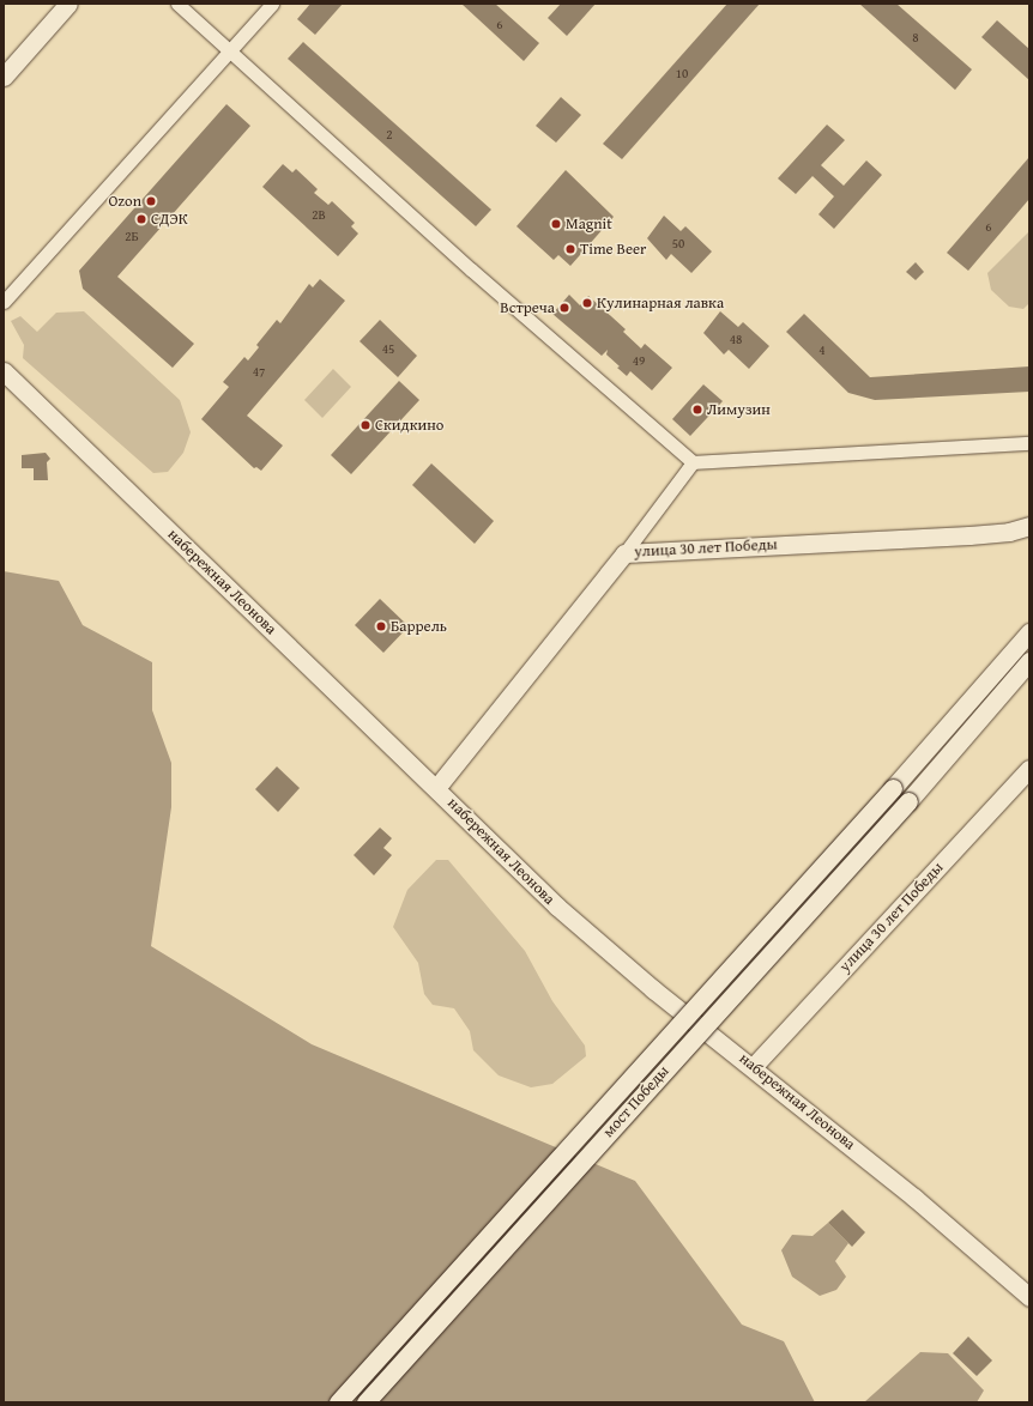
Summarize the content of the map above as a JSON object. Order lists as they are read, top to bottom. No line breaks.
{"streets":{"main road":["улица 30 лет Победы","набережная Леонова","мост Победы"]},"crossings":[["улица 30 лет Победы","набережная Леонова"]],"places":["Ozon","СДЭК","Magnit","Time Beer","Кулинарная лавка","Встреча","Лимузин","Скидкино","Баррель"],"house_numbers":["6","8","10","2","2В","6","2Б","50","48","45","4","49","47"]}
